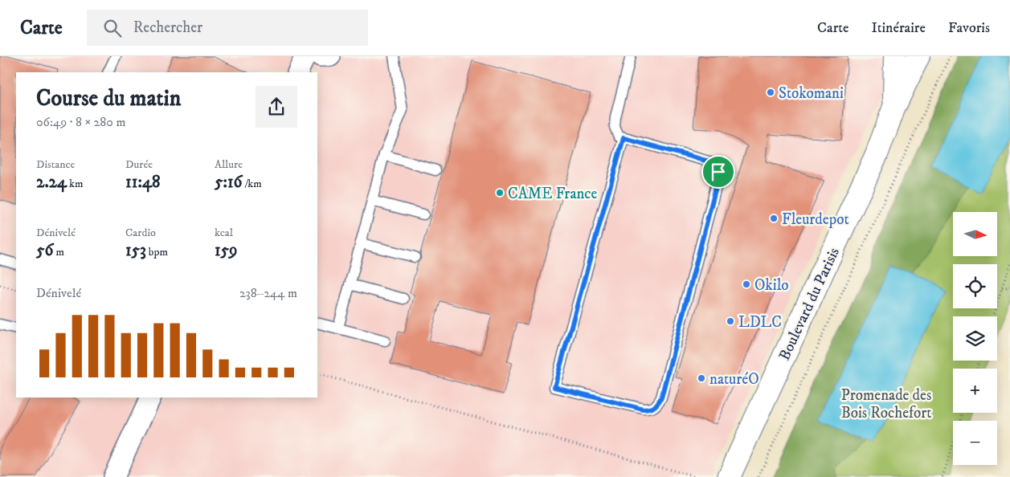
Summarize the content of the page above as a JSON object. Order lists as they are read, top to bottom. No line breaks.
{"streets":{"street":["Boulevard du Parisis"]},"parks":["Promenade des Bois Rochefort"],"places":["Stokomani","CAME France","Fleurdepot","Okilo","LDLC","naturéO"],"north":"right","page":{"header":"Carte","search":"Rechercher","nav":["Carte","Itinéraire","Favoris"],"heading":["Course du matin","06:49 · 8 × 280 m"],"stats":[["Distance","2.24 km"],["Durée","11:48"],["Allure","5:16 /km"],["Dénivelé","56 m"],["Cardio","153 bpm"],["kcal","159"]],"map_buttons":["+","−"],"chart":["Dénivelé","238–244 m"]}}
